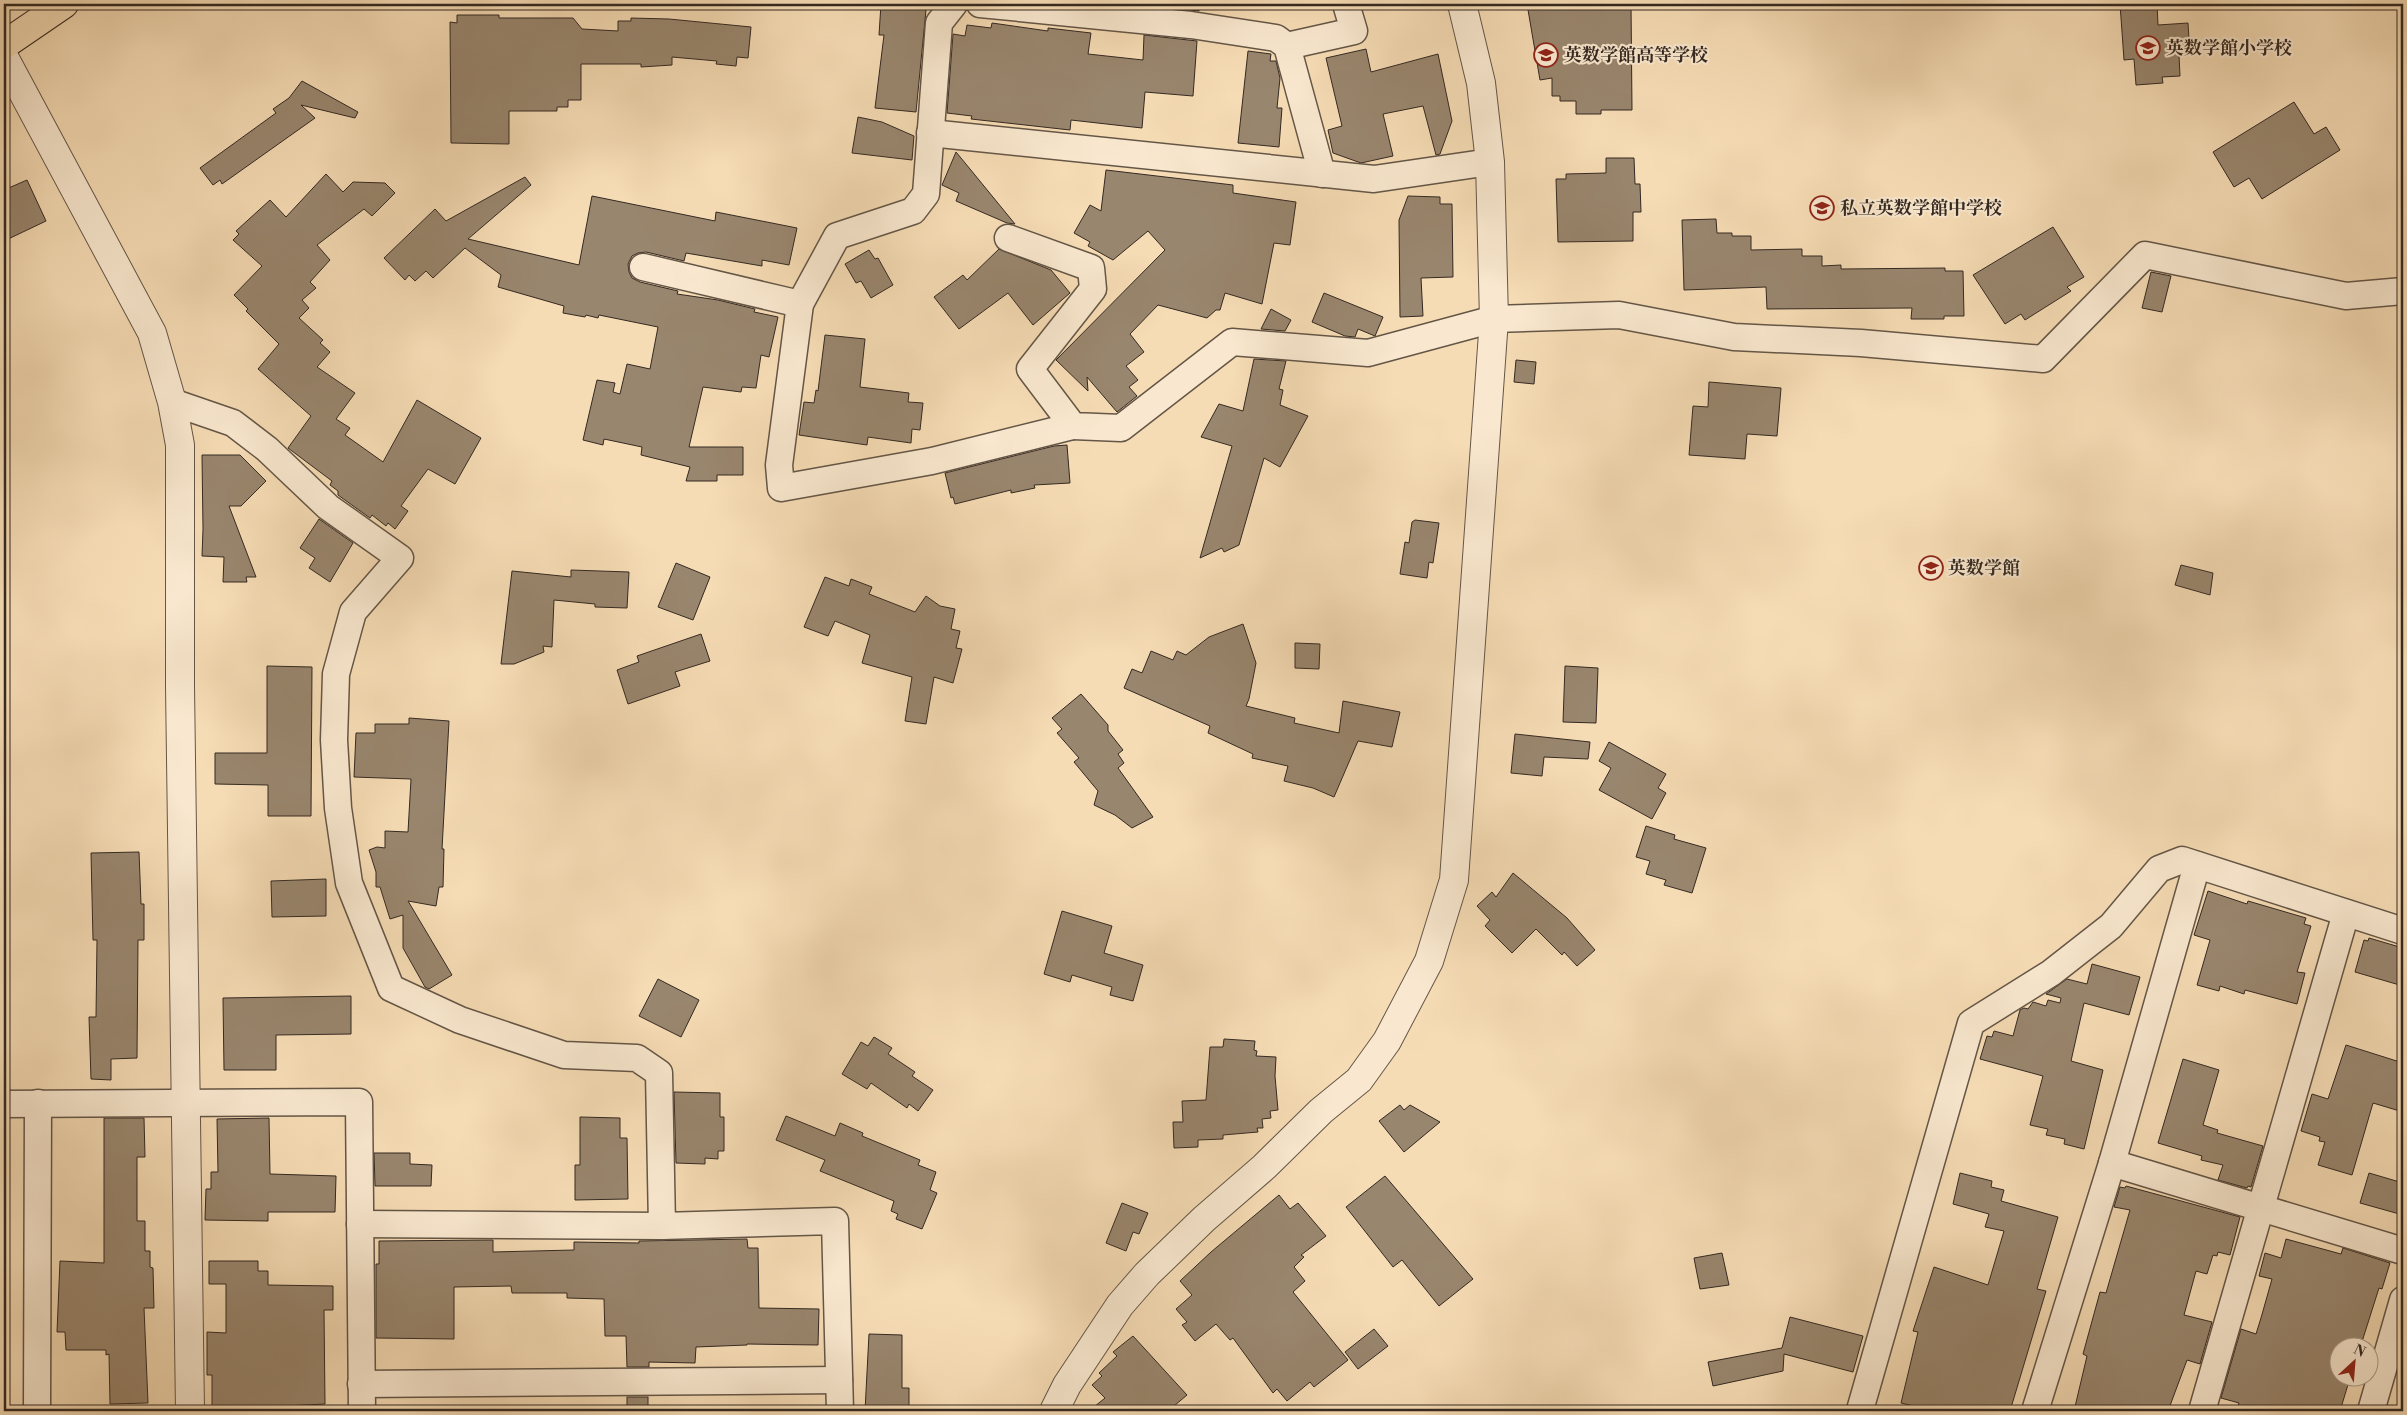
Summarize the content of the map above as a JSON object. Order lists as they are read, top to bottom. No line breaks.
{"places":{"school or university":["英数学館小学校","英数学館高等学校","私立英数学館中学校","英数学館"]},"north":"top right"}
